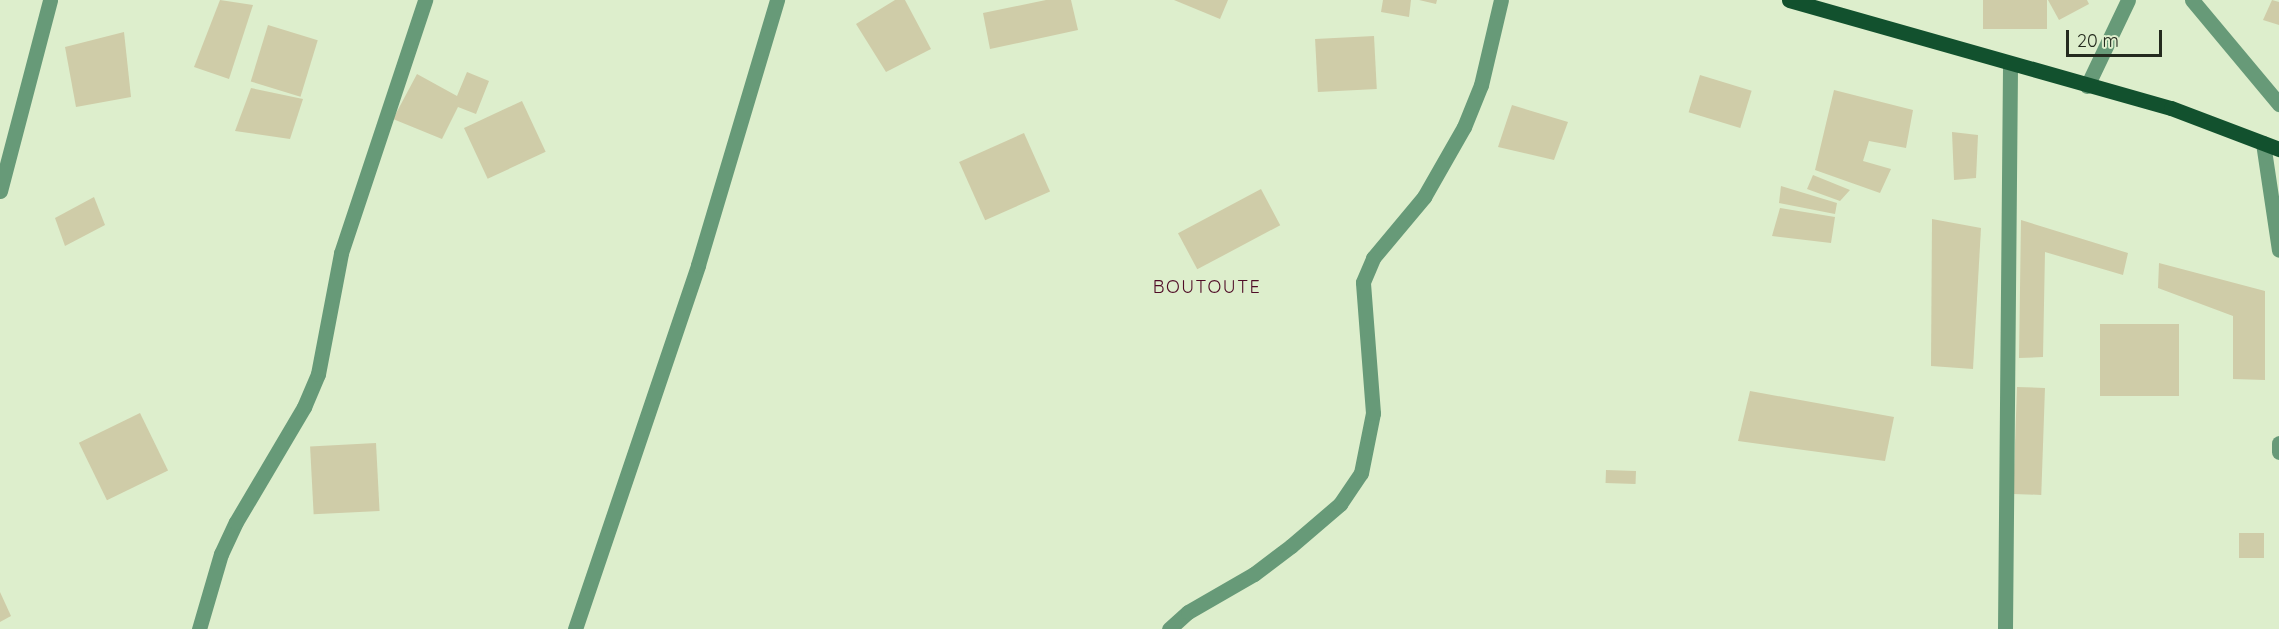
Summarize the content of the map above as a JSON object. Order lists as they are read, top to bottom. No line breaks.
{"districts":["BOUTOUTE"],"scale_bar":"20 m"}
